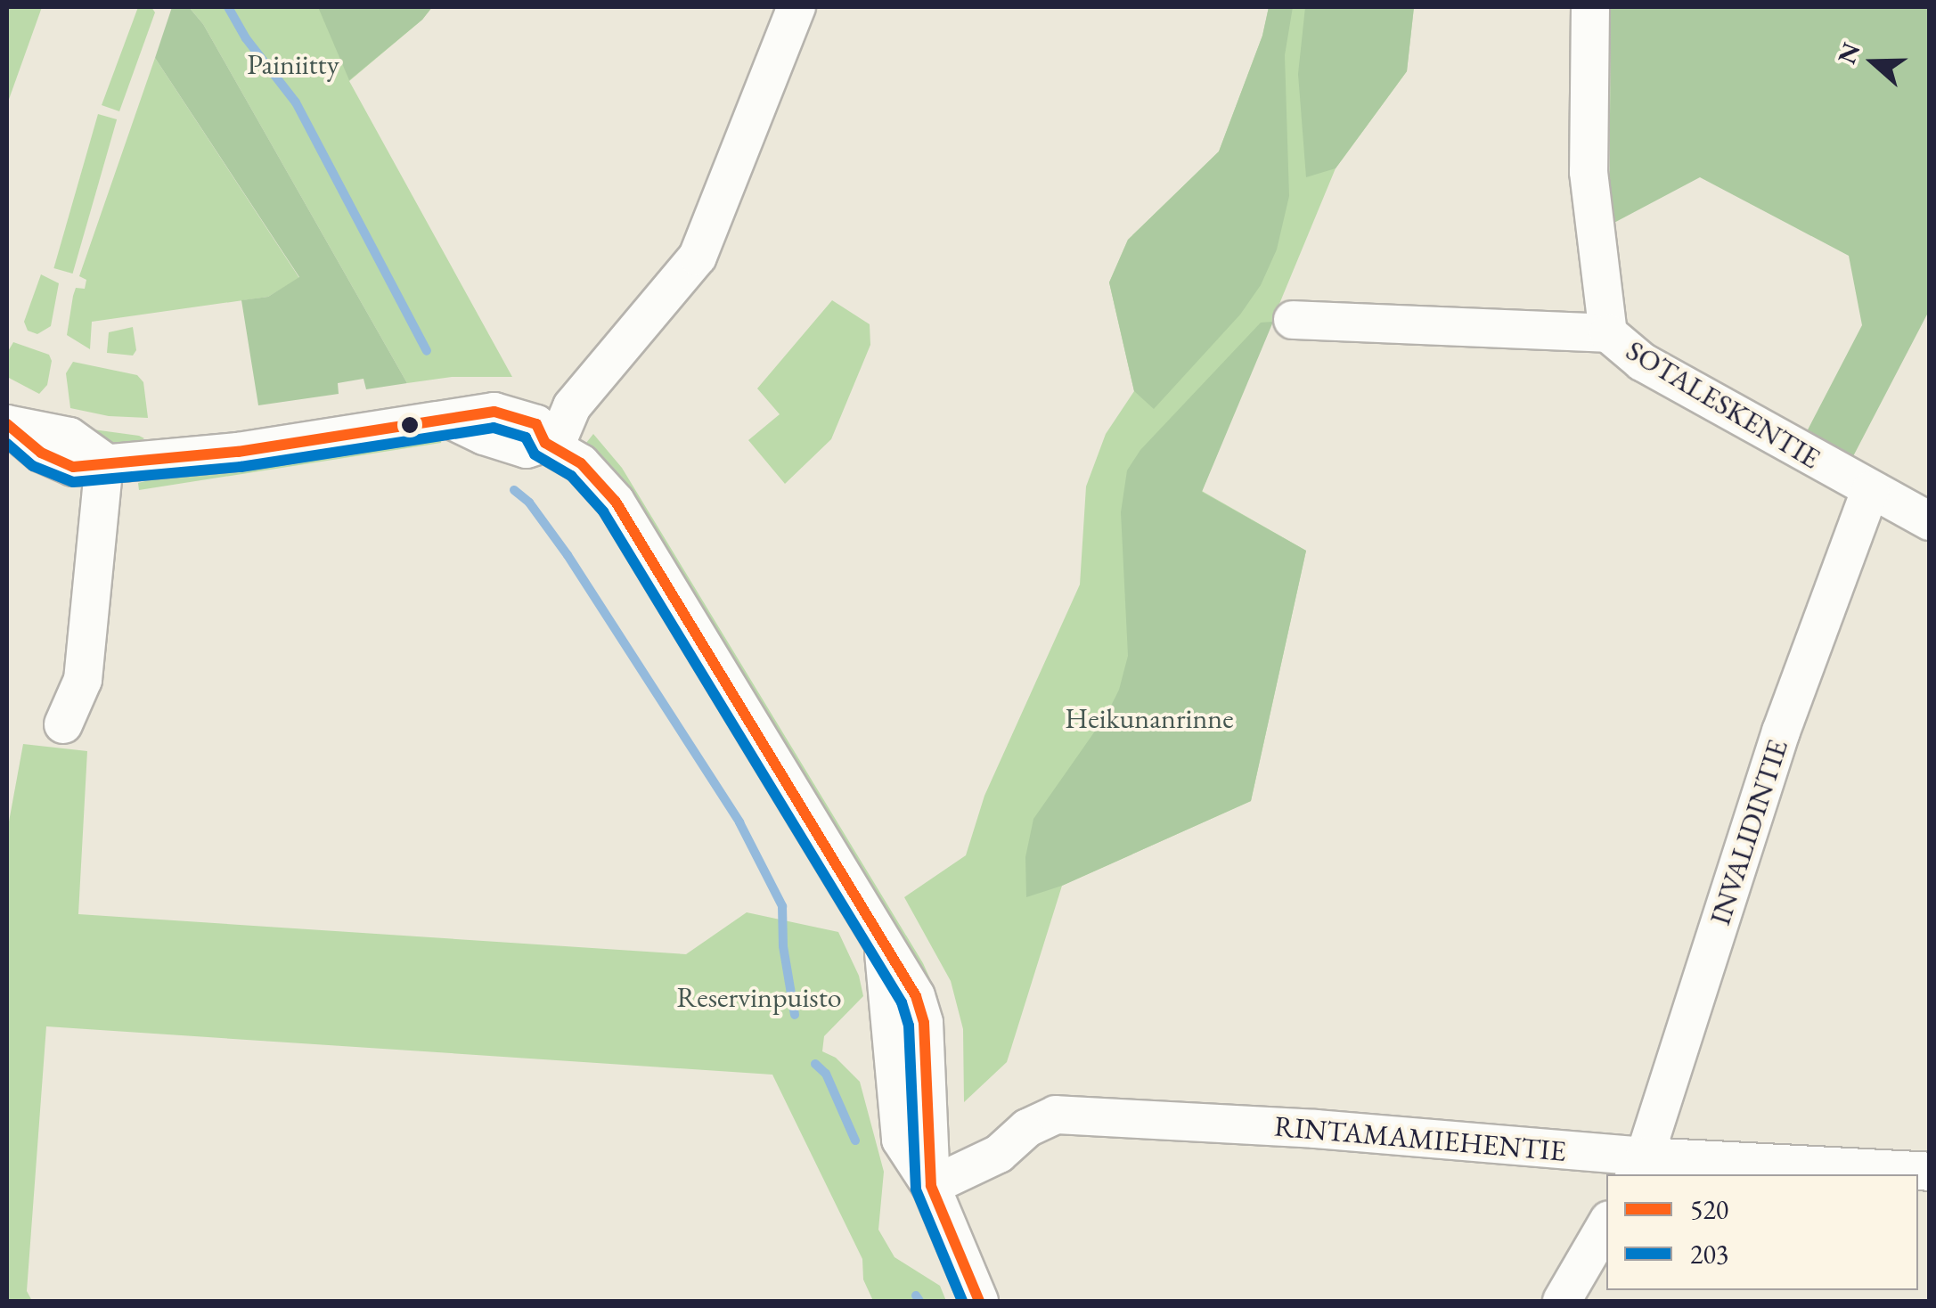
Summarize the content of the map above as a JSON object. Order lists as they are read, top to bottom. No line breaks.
{"streets":{"street":["SOTALESKENTIE","INVALIDINTIE","RINTAMAMIEHENTIE"]},"crossings":[["SOTALESKENTIE","INVALIDINTIE"],["INVALIDINTIE","RINTAMAMIEHENTIE"]],"parks":["Painiitty","Heikunanrinne","Reservinpuisto"],"lines":["transit line 520","transit line 203"],"legend":["520","203"],"north":"left"}
